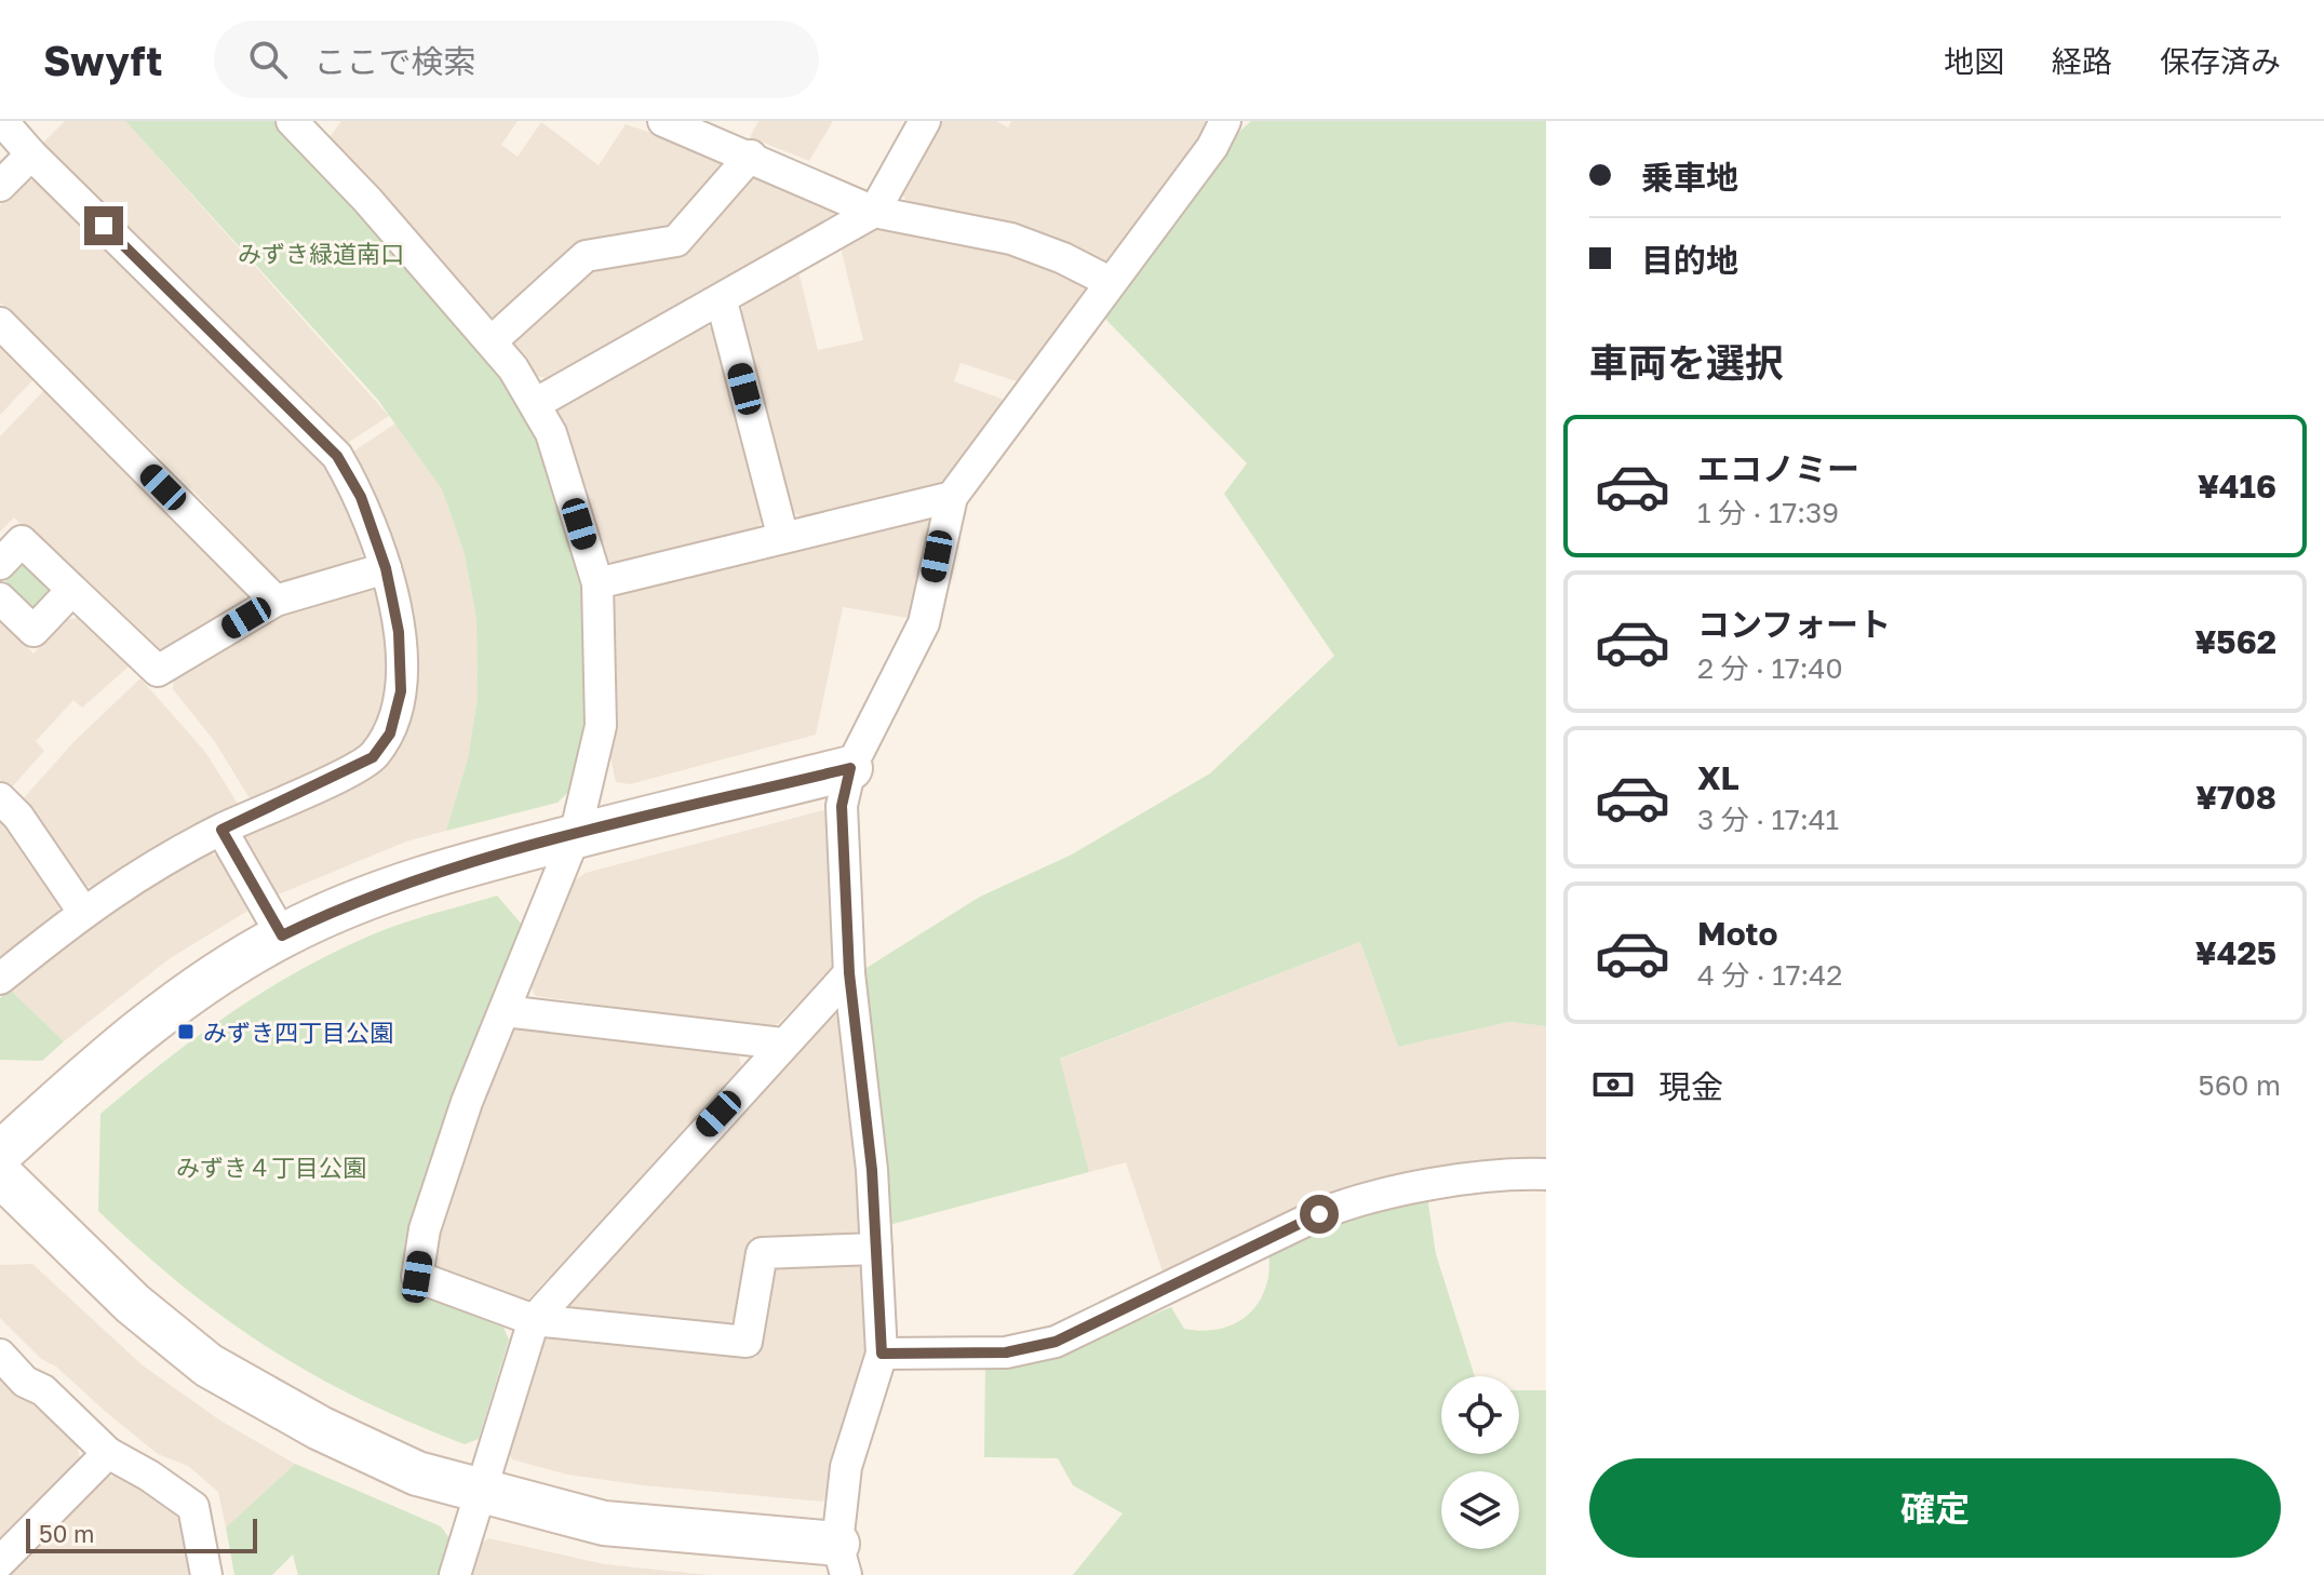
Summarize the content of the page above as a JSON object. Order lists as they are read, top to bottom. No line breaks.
{"parks":["みずき緑道南口","みずき４丁目公園"],"places":{"transit":["みずき四丁目公園"]},"scale_bar":"50 m","page":{"header":"Swyft","search":"ここで検索","nav":["地図","経路","保存済み"],"banner":["乗車地","目的地"],"heading":"車両を選択","list":[{"name":"エコノミー","note":"1 分 · 17:39","value":"¥416"},{"name":"コンフォート","note":"2 分 · 17:40","value":"¥562"},{"name":"XL","note":"3 分 · 17:41","value":"¥708"},{"name":"Moto","note":"4 分 · 17:42","value":"¥425"}],"pay":["現金","560 m"],"buttons":"確定","scale":"50 m"}}
